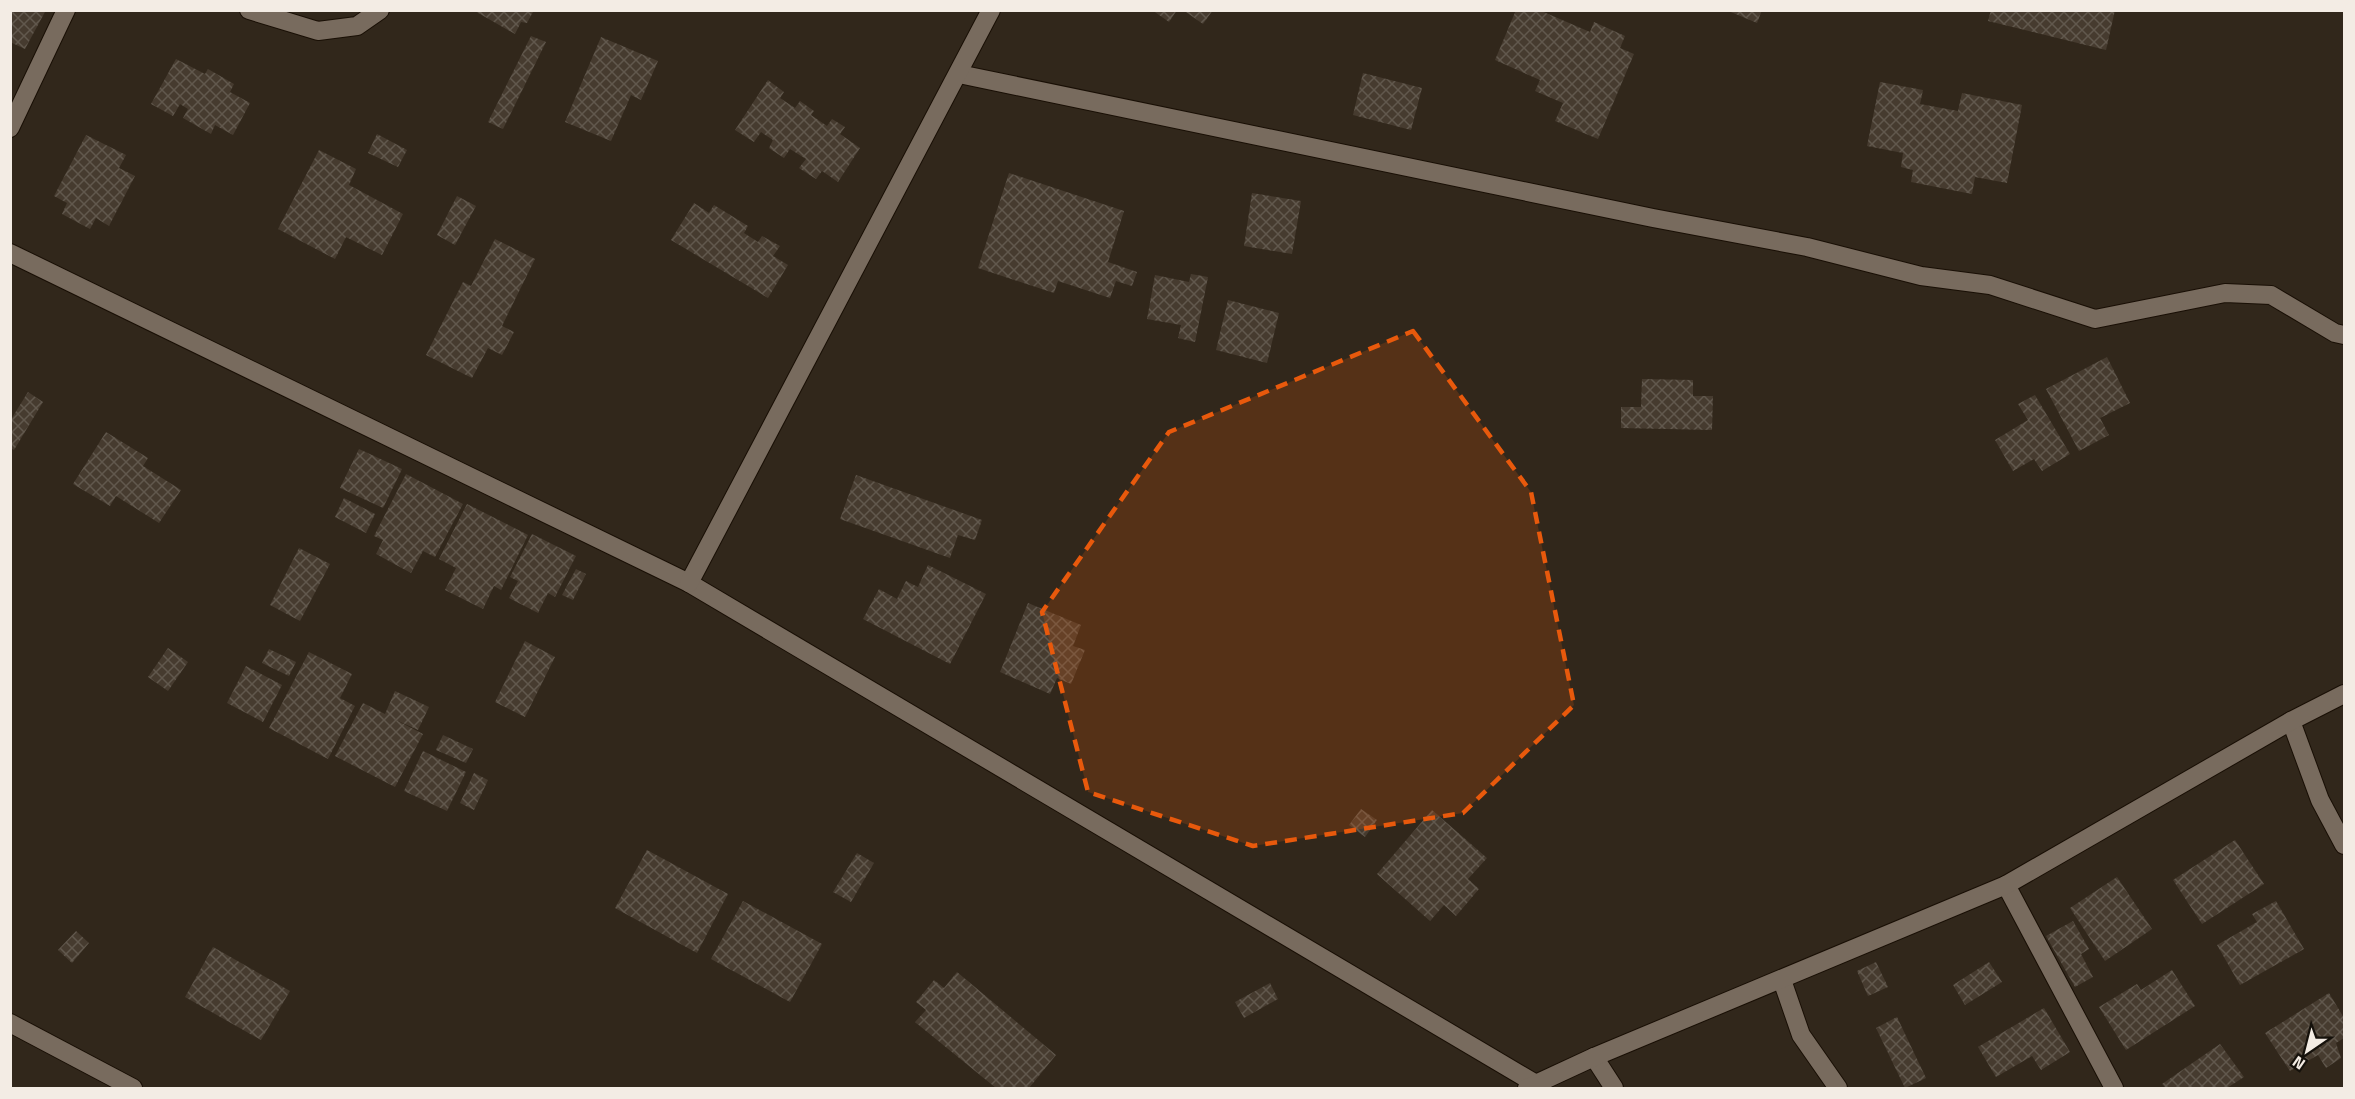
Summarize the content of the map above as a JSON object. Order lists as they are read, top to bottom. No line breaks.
{"north":"bottom left"}
